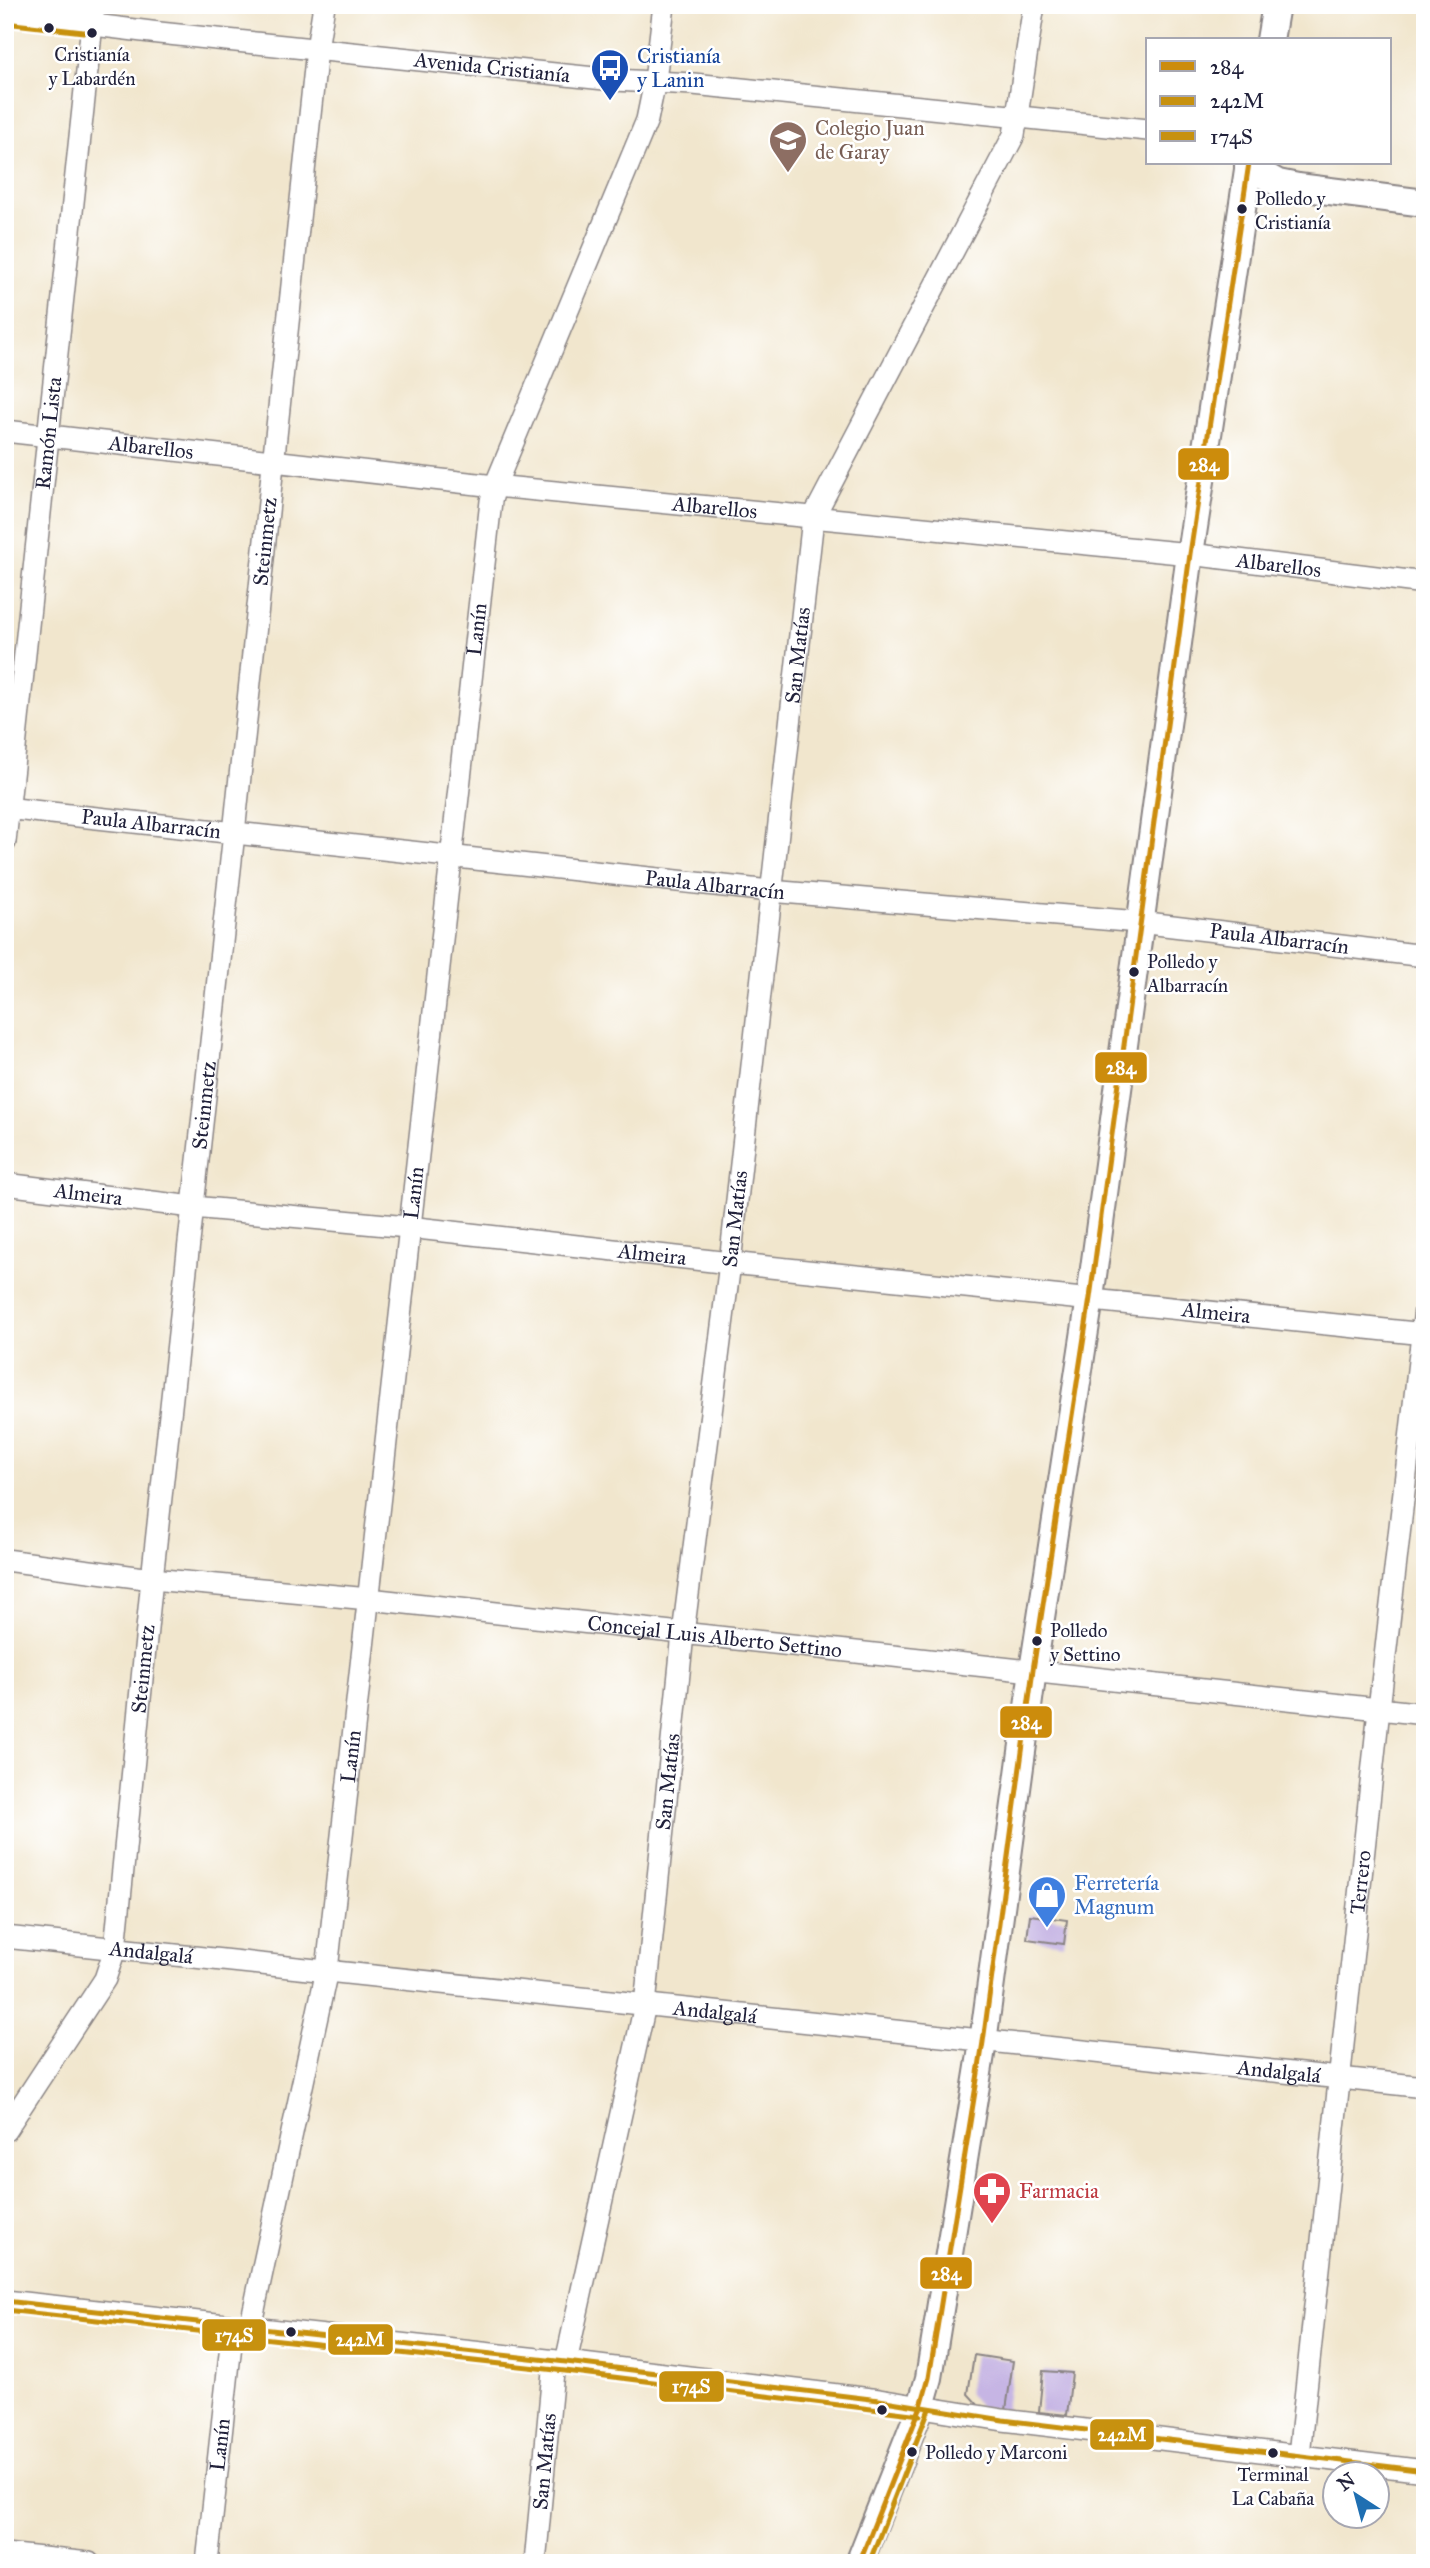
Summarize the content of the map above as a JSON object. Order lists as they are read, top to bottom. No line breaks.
{"streets":{"street":["Avenida Cristianía","Ramón Lista","Albarellos","Steinmetz","Lanín","San Matías","Paula Albarracín","Almeira","Concejal Luis Alberto Settino","Terrero","Andalgalá"]},"crossings":[["Avenida Cristianía","Ramón Lista"],["Avenida Cristianía","Steinmetz"],["Avenida Cristianía","Lanín"],["Avenida Cristianía","San Matías"],["Ramón Lista","Albarellos"],["Ramón Lista","Paula Albarracín"],["Albarellos","Steinmetz"],["Albarellos","Lanín"],["Albarellos","San Matías"],["Steinmetz","Paula Albarracín"],["Steinmetz","Almeira"],["Steinmetz","Concejal Luis Alberto Settino"],["Steinmetz","Andalgalá"],["Lanín","Paula Albarracín"],["Lanín","Almeira"],["Lanín","Concejal Luis Alberto Settino"],["Lanín","Andalgalá"],["San Matías","Paula Albarracín"],["San Matías","Almeira"],["San Matías","Concejal Luis Alberto Settino"],["San Matías","Andalgalá"],["Almeira","Terrero"],["Concejal Luis Alberto Settino","Terrero"],["Terrero","Andalgalá"]],"places":{"other":["Cristianía y Labardén","Polledo y Cristianía","Polledo y Albarracín","Polledo y Settino","Polledo y Marconi","Terminal La Cabaña"],"bus stop":["Cristianía y Lanin"],"school or university":["Colegio Juan de Garay"],"shop":["Ferretería Magnum"],"pharmacy":["Farmacia"]},"lines":["transit line 174S","transit line 284","transit line 242M"],"legend":["284","242M","174S"],"north":"top left"}
